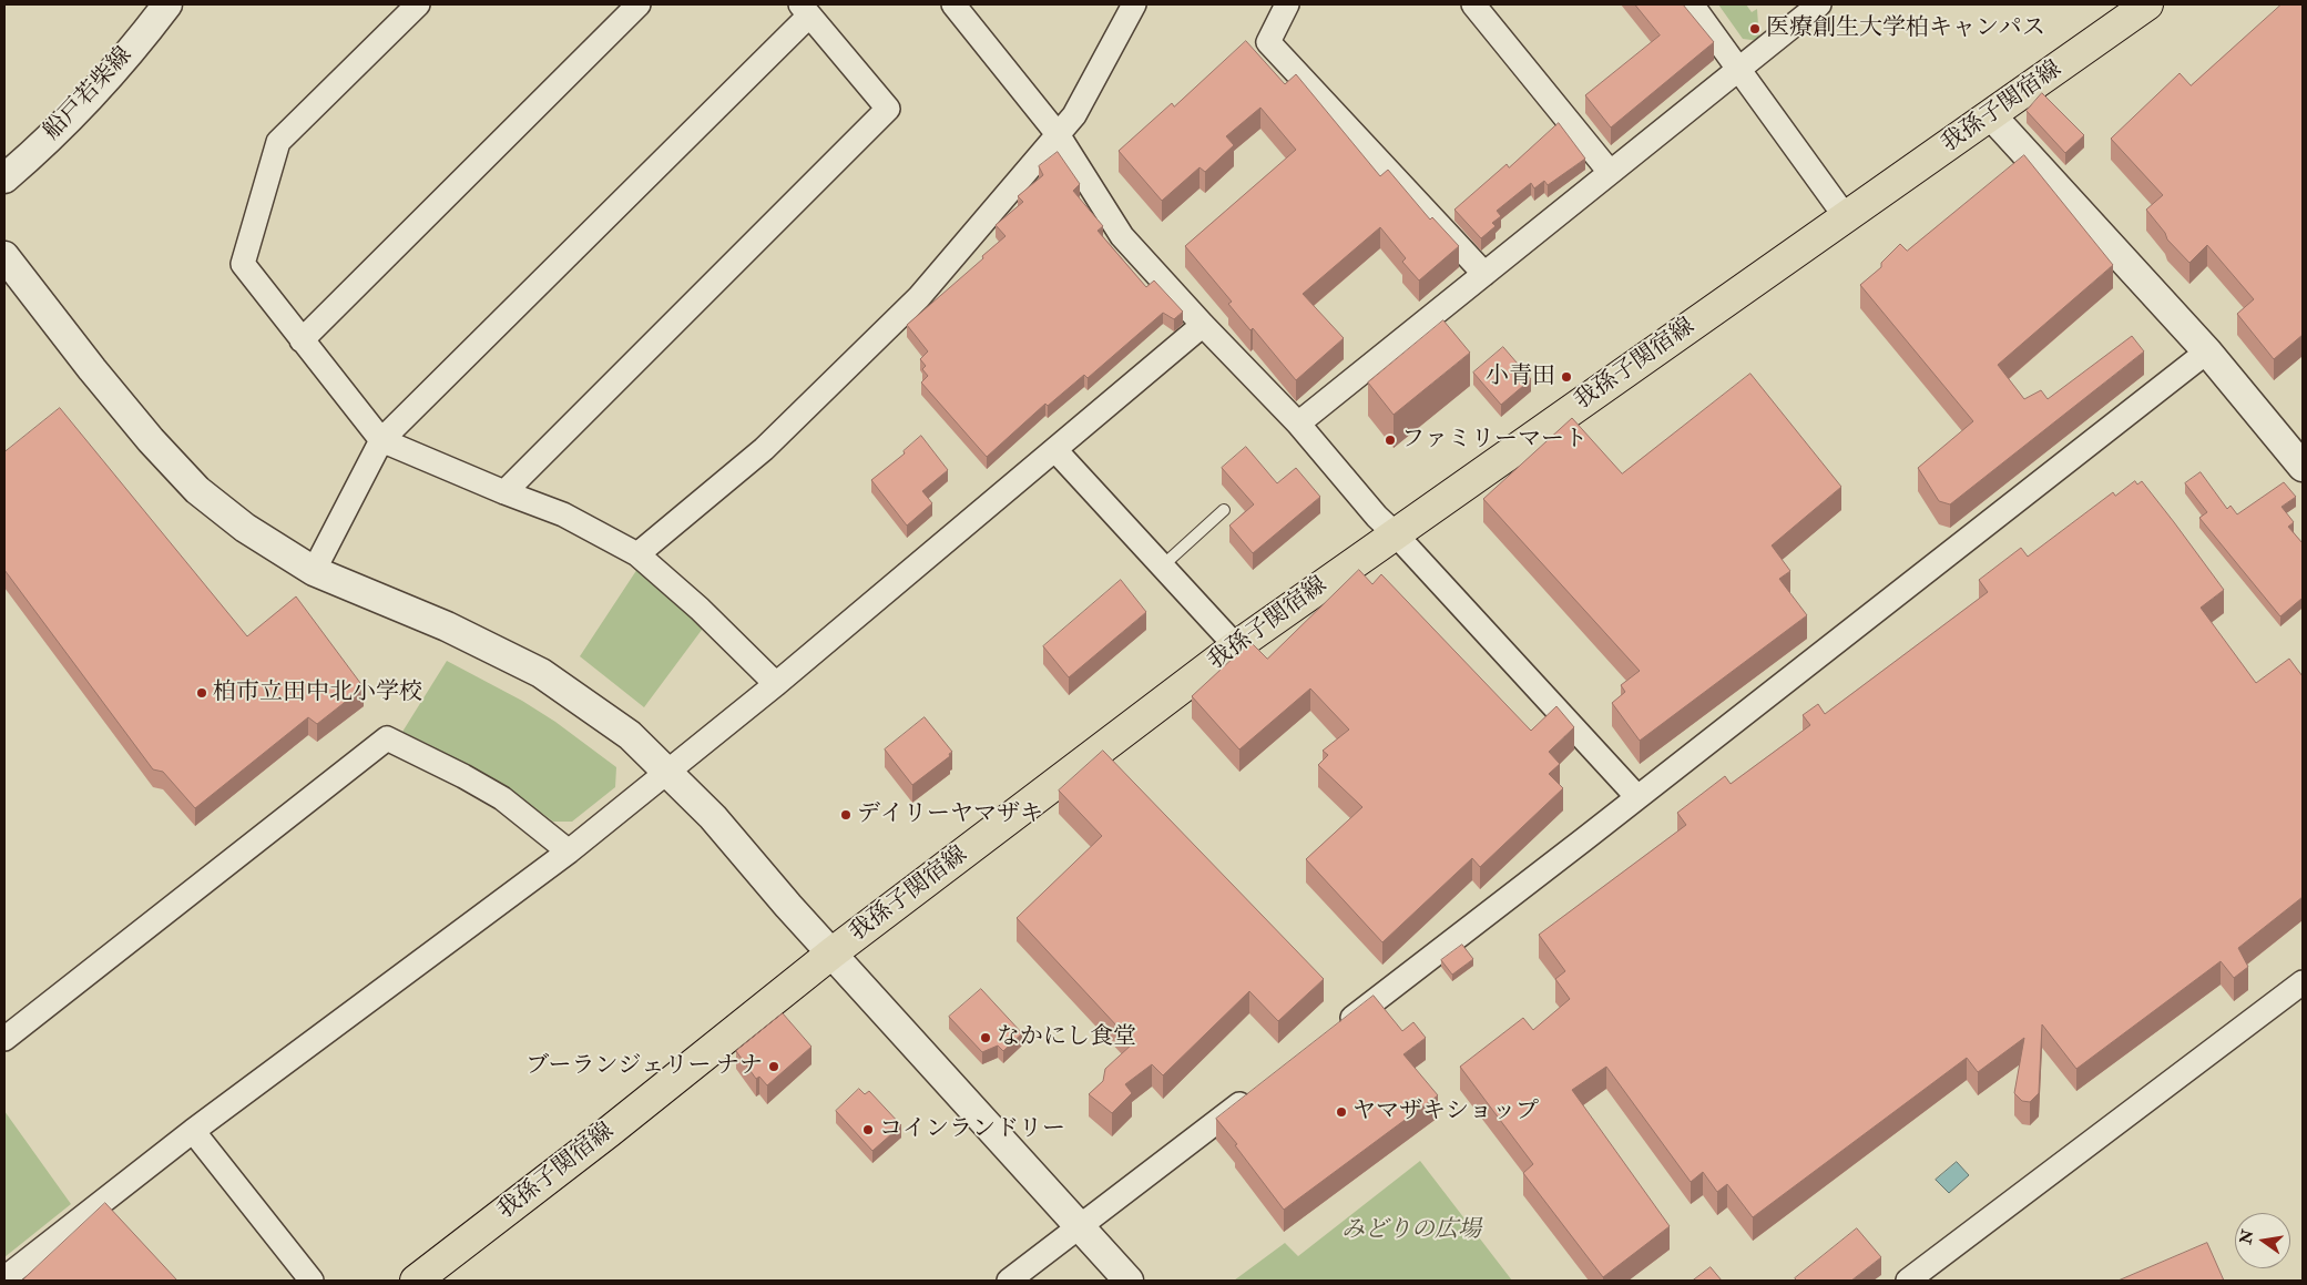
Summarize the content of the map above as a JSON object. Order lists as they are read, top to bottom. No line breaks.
{"streets":{"main road":["我孫子関宿線"],"street":["船戸若柴線"]},"parks":["みどりの広場"],"places":["医療創生大学柏キャンパス","小青田","ファミリーマート","柏市立田中北小学校","デイリーヤマザキ","なかにし食堂","ブーランジェリー ナナ","ヤマザキショップ","コインランドリー"],"north":"left"}
